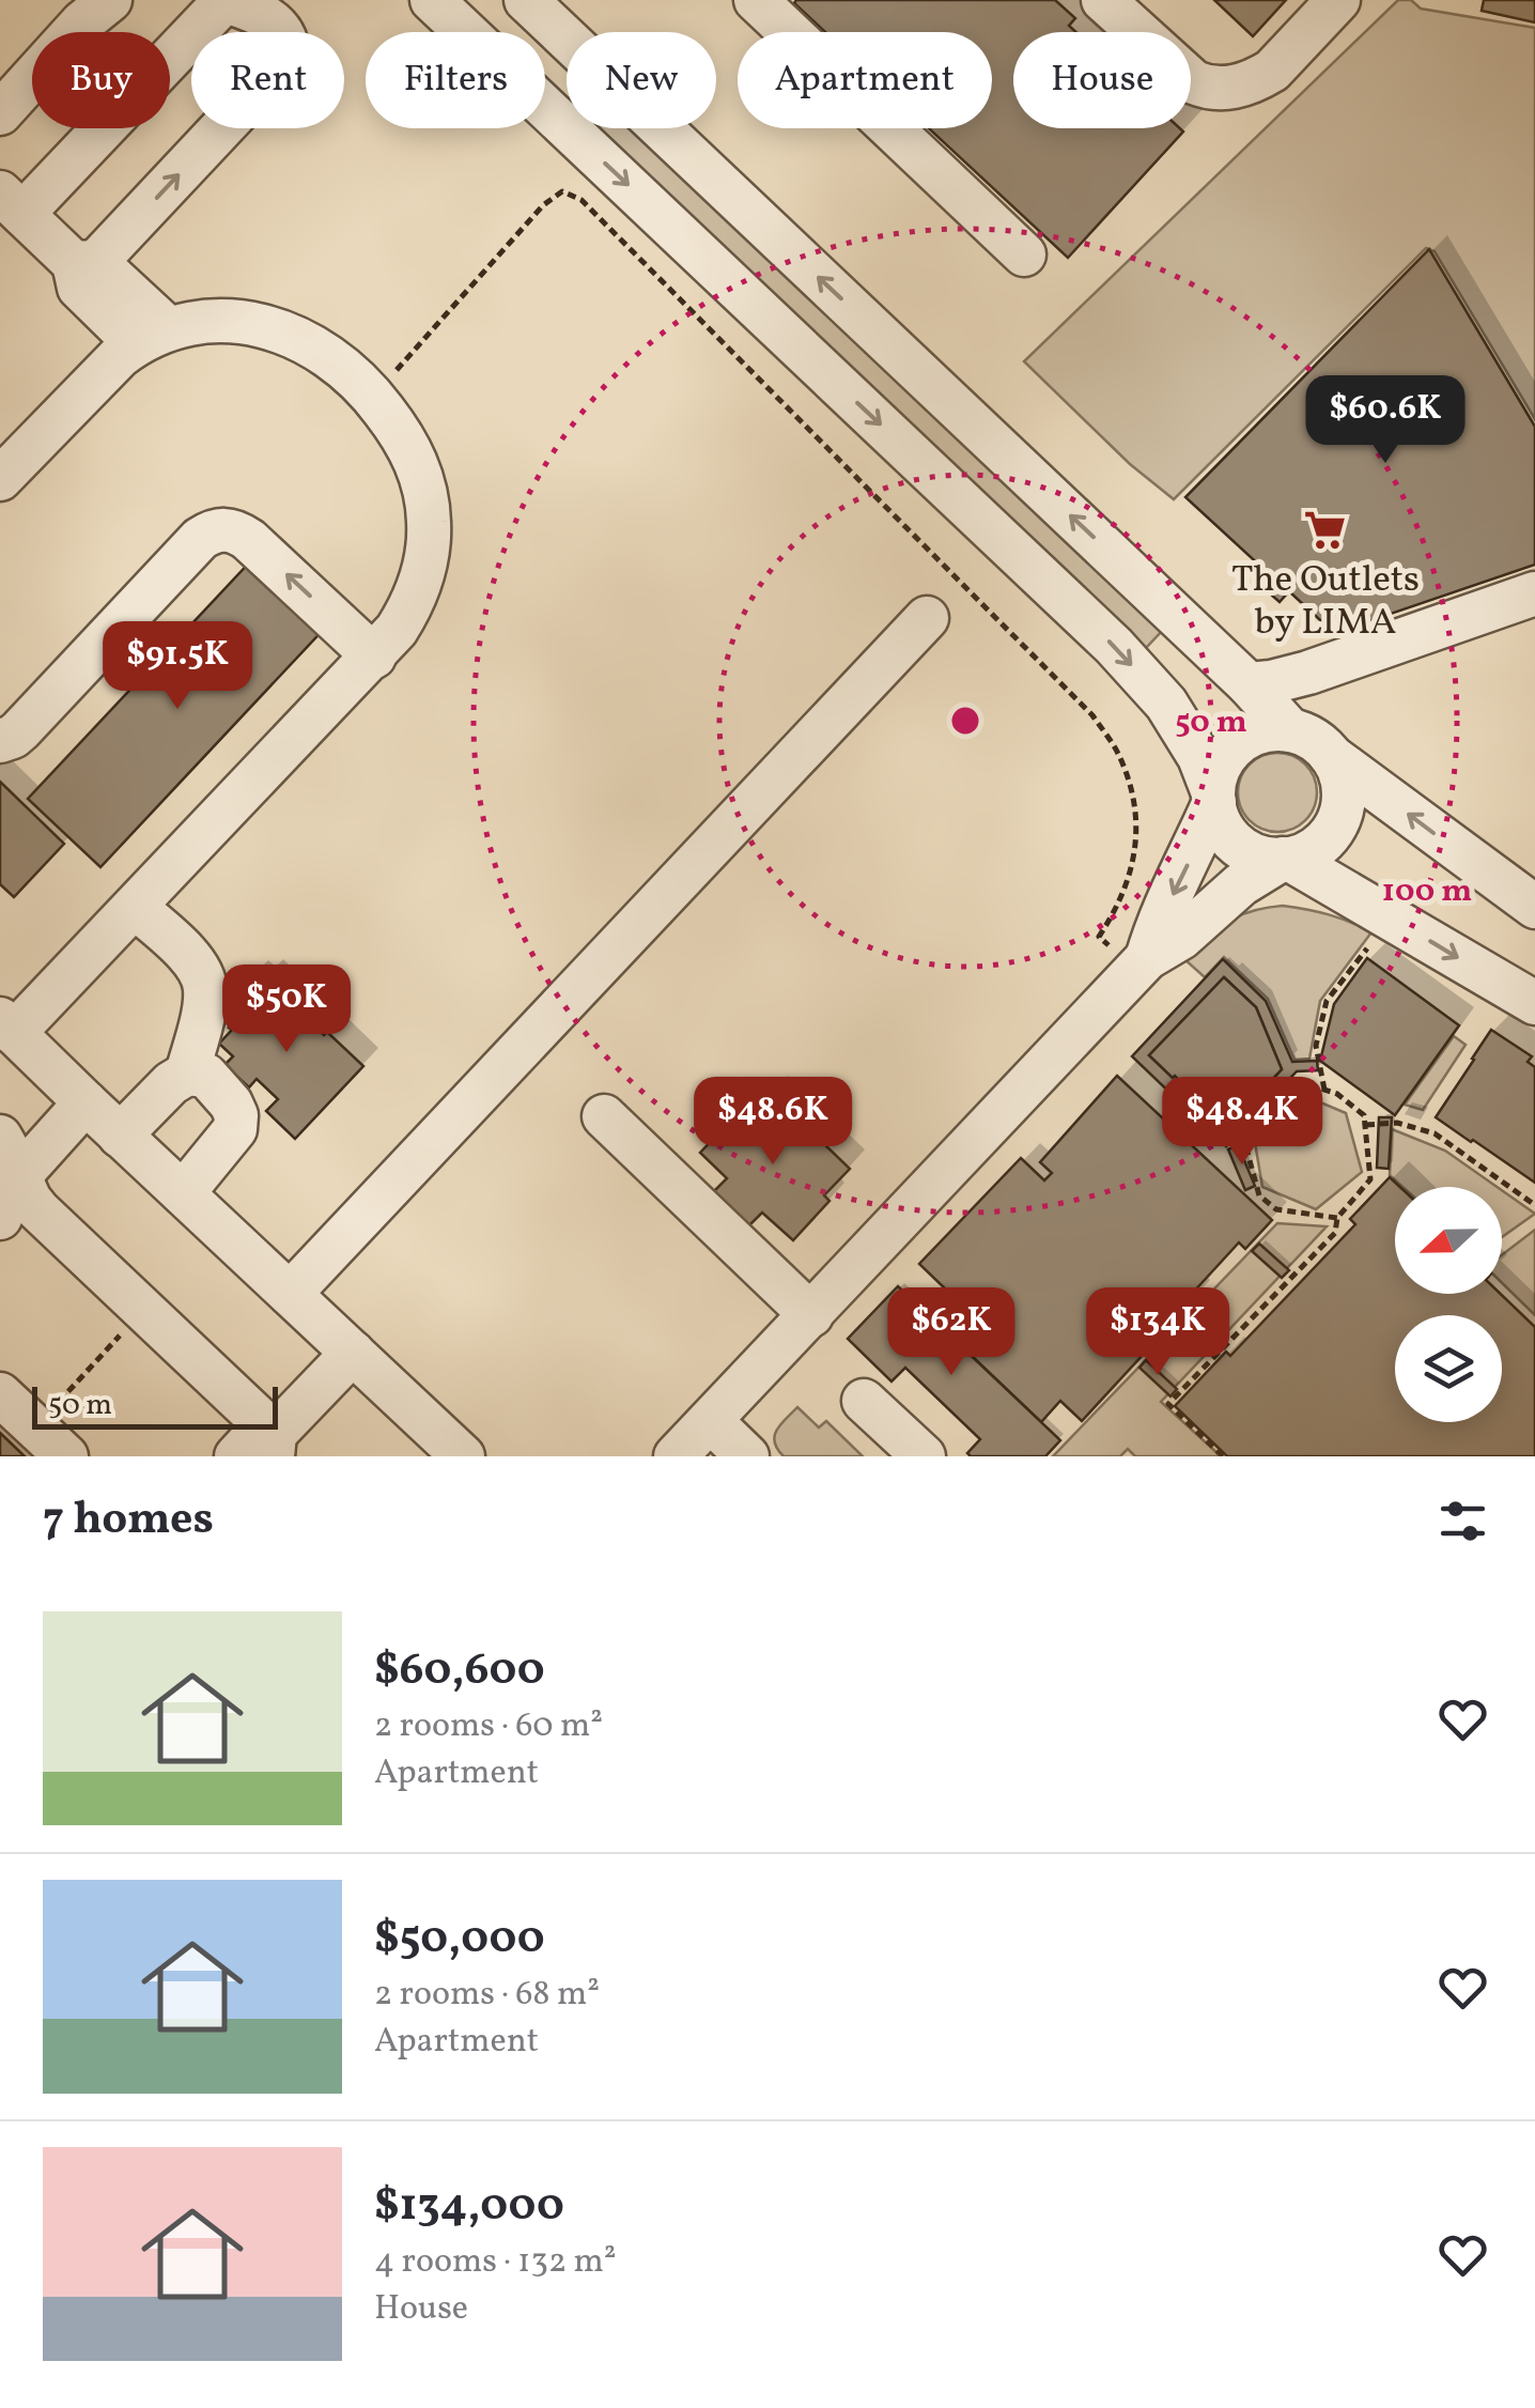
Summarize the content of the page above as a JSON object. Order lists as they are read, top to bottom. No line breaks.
{"places":{"supermarket":["The Outlets by LIMA"]},"scale_bar":"50 m","north":"left","page":{"chip":["Buy","Rent","Filters","New","Apartment","House"],"price":["$60.6K","$91.5K","$50K","$48.6K","$48.4K","$62K","$134K"],"scale":"50 m","heading":"7 homes","list":[{"name":"$60,600","note":"2 rooms · 60 m² · Apartment"},{"name":"$50,000","note":"2 rooms · 68 m² · Apartment"},{"name":"$134,000","note":"4 rooms · 132 m² · House"}]},"rings":["50 m","100 m"]}
